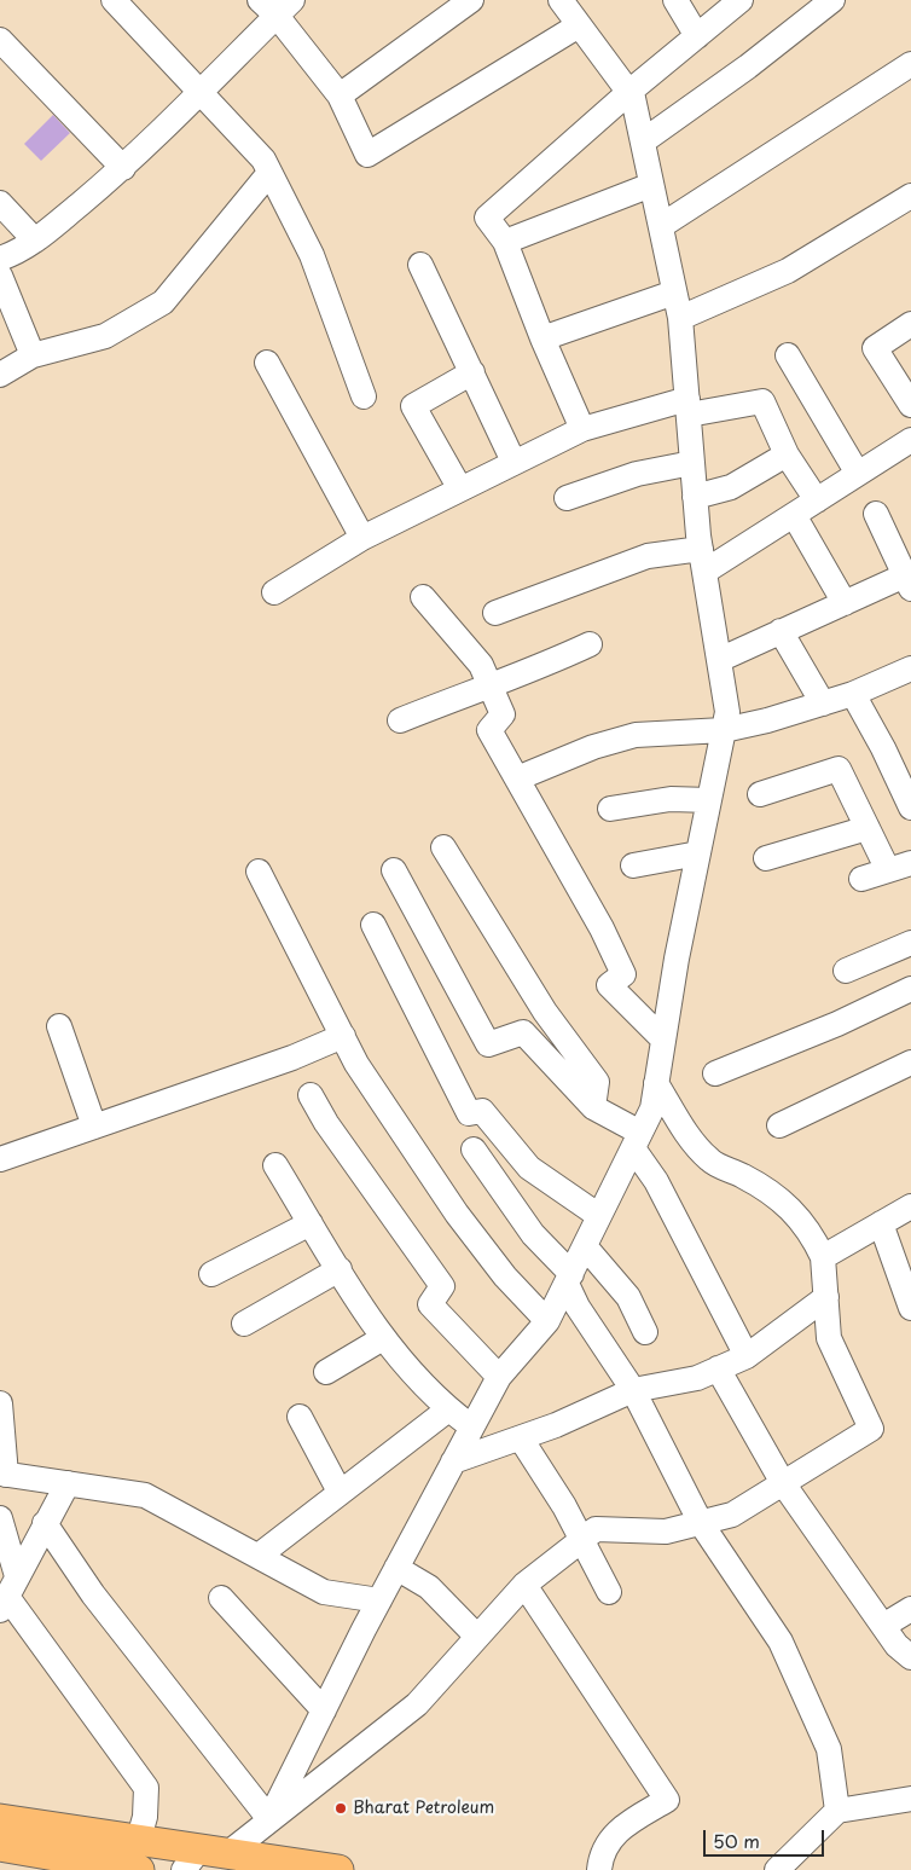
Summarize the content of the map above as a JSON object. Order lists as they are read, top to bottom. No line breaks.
{"places":["Bharat Petroleum"],"scale_bar":"50 m"}
